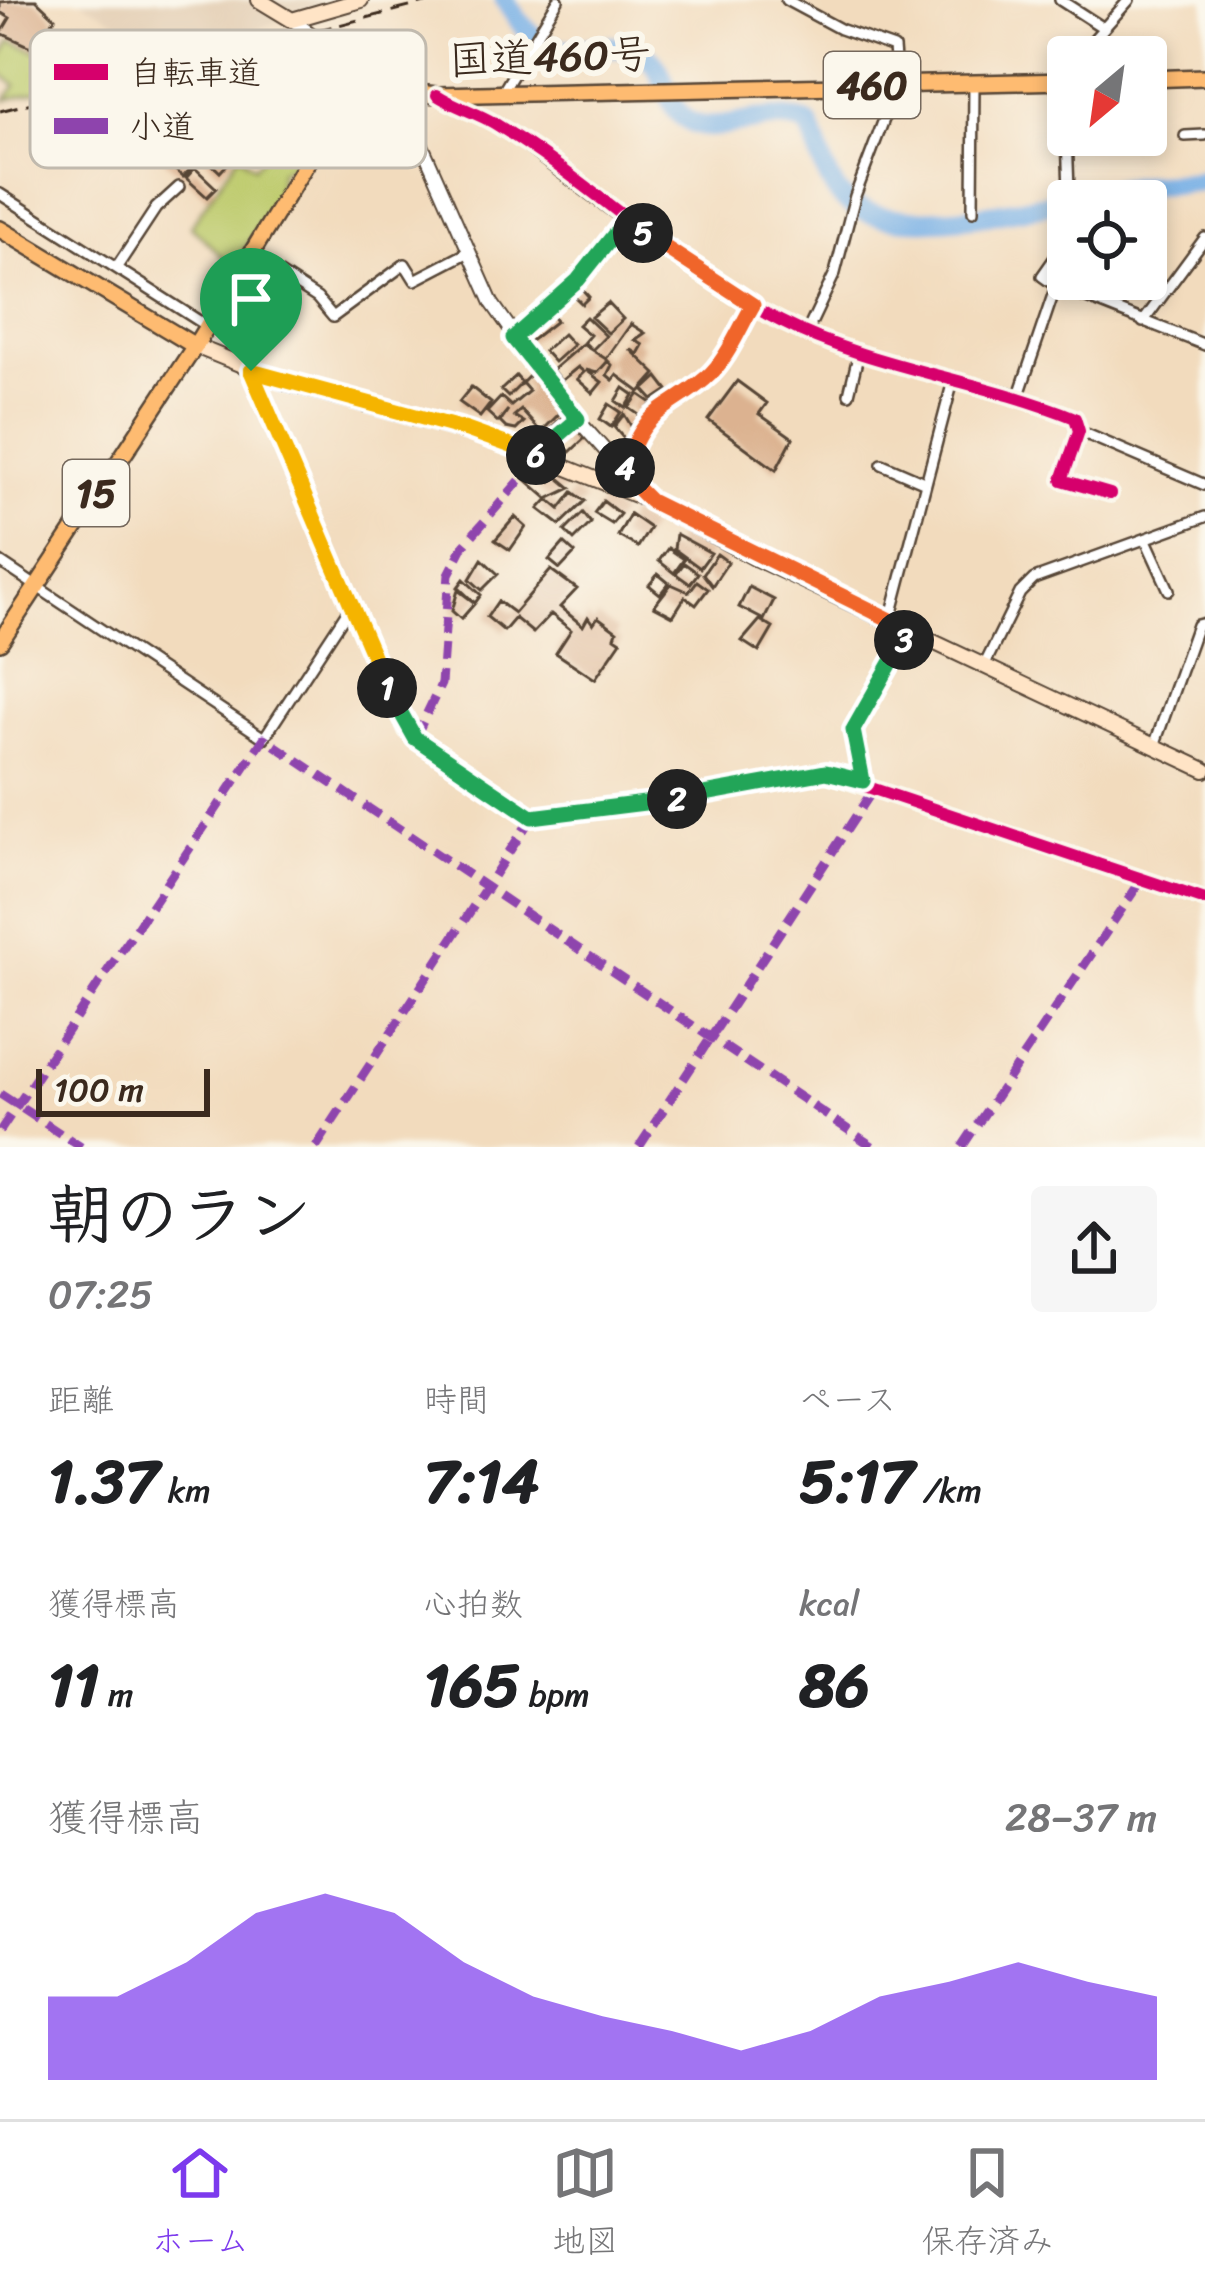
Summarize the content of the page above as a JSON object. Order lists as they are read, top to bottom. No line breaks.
{"streets":{"main road":["国道460号","460","15"]},"legend":["自転車道","小道"],"scale_bar":"100 m","north":"bottom left","page":{"pins":["5","6","4","3","1","2"],"scale":"100 m","heading":["朝のラン","07:25"],"stats":[["距離","1.37 km"],["時間","7:14"],["ペース","5:17 /km"],["獲得標高","11 m"],["心拍数","165 bpm"],["kcal","86"]],"chart":["獲得標高","28–37 m"],"tabs":["ホーム","地図","保存済み"]}}
